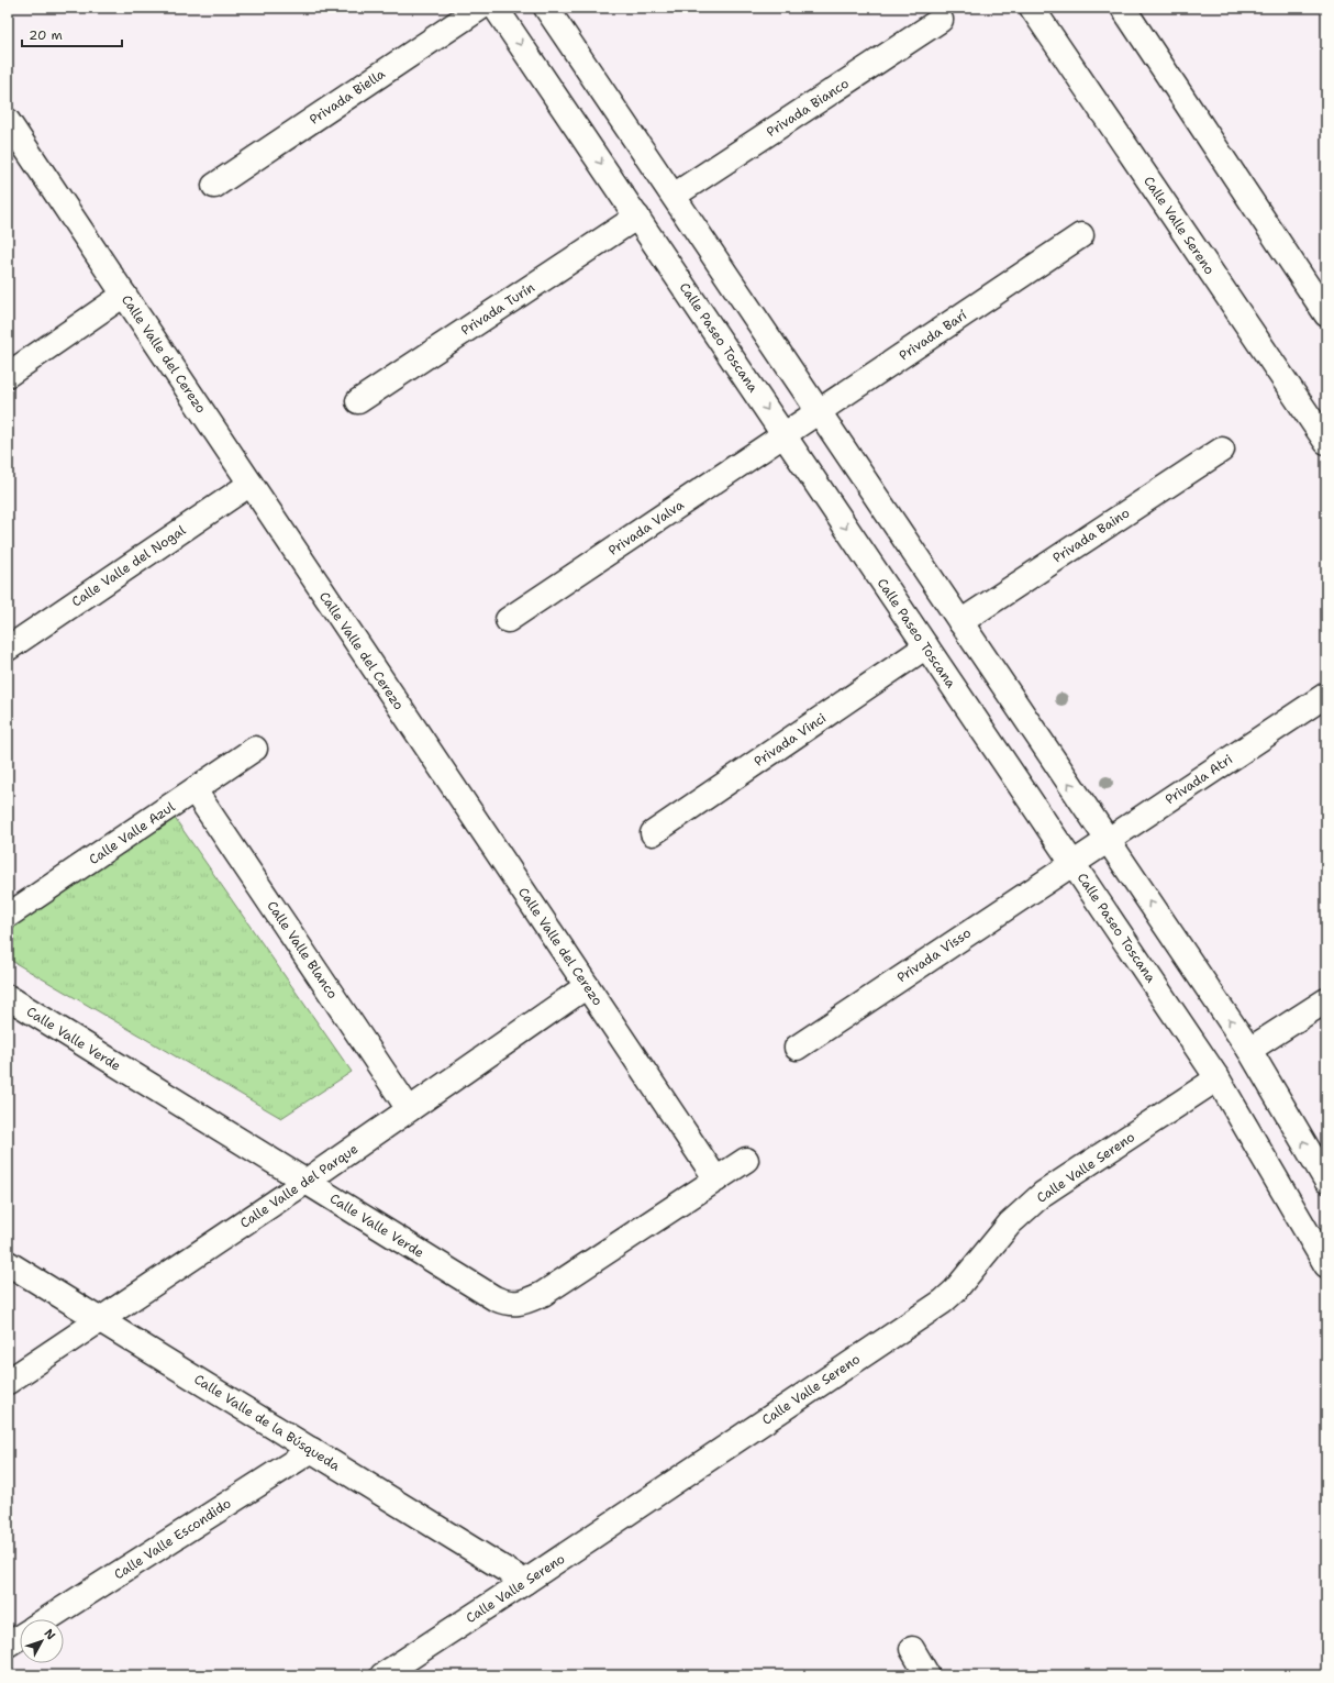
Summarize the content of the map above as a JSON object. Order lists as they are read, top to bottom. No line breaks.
{"streets":{"street":["Privada Biella","Privada Bianco","Calle Valle Sereno","Privada Turín","Privada Barí","Calle Paseo Toscana","Calle Valle del Cerezo","Privada Valva","Privada Baino","Calle Valle del Nogal","Privada Vinci","Privada Atri","Calle Valle Azul","Calle Valle Blanco","Privada Visso","Calle Valle Verde","Calle Valle del Parque","Calle Valle de la Búsqueda","Calle Valle Escondido"]},"crossings":[["Calle Valle Sereno","Calle Paseo Toscana"],["Calle Valle Sereno","Calle Valle de la Búsqueda"],["Privada Turín","Calle Paseo Toscana"],["Privada Barí","Calle Paseo Toscana"],["Privada Barí","Privada Valva"],["Calle Paseo Toscana","Privada Valva"],["Calle Paseo Toscana","Privada Vinci"],["Calle Paseo Toscana","Privada Atri"],["Calle Paseo Toscana","Privada Visso"],["Calle Valle del Cerezo","Calle Valle del Nogal"],["Calle Valle del Cerezo","Calle Valle Verde"],["Calle Valle del Cerezo","Calle Valle del Parque"],["Privada Atri","Privada Visso"],["Calle Valle Azul","Calle Valle Blanco"],["Calle Valle Blanco","Calle Valle del Parque"],["Calle Valle Verde","Calle Valle del Parque"],["Calle Valle del Parque","Calle Valle de la Búsqueda"],["Calle Valle de la Búsqueda","Calle Valle Escondido"]],"scale_bar":"20 m","north":"top right"}
